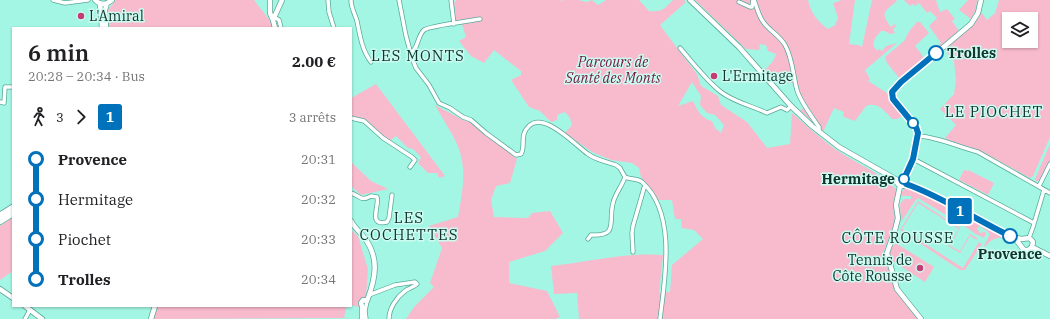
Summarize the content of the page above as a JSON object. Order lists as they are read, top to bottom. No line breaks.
{"districts":["LES MONTS","LE PIOCHET","LES COCHETTES","CÔTE ROUSSE"],"parks":["Parcours de Santé des Monts"],"places":["L'Amiral","Trolles","L'Ermitage","Hermitage","Provence","Tennis de Côte Rousse"],"lines":["bus line 1"],"page":{"on_map":"1","heading":["6 min","20:28 – 20:34 · Bus","2.00 €"],"legs":["3","1","3 arrêts"],"list":[{"name":"Provence","value":"20:31"},{"name":"Hermitage","value":"20:32"},{"name":"Piochet","value":"20:33"},{"name":"Trolles","value":"20:34"}]}}
